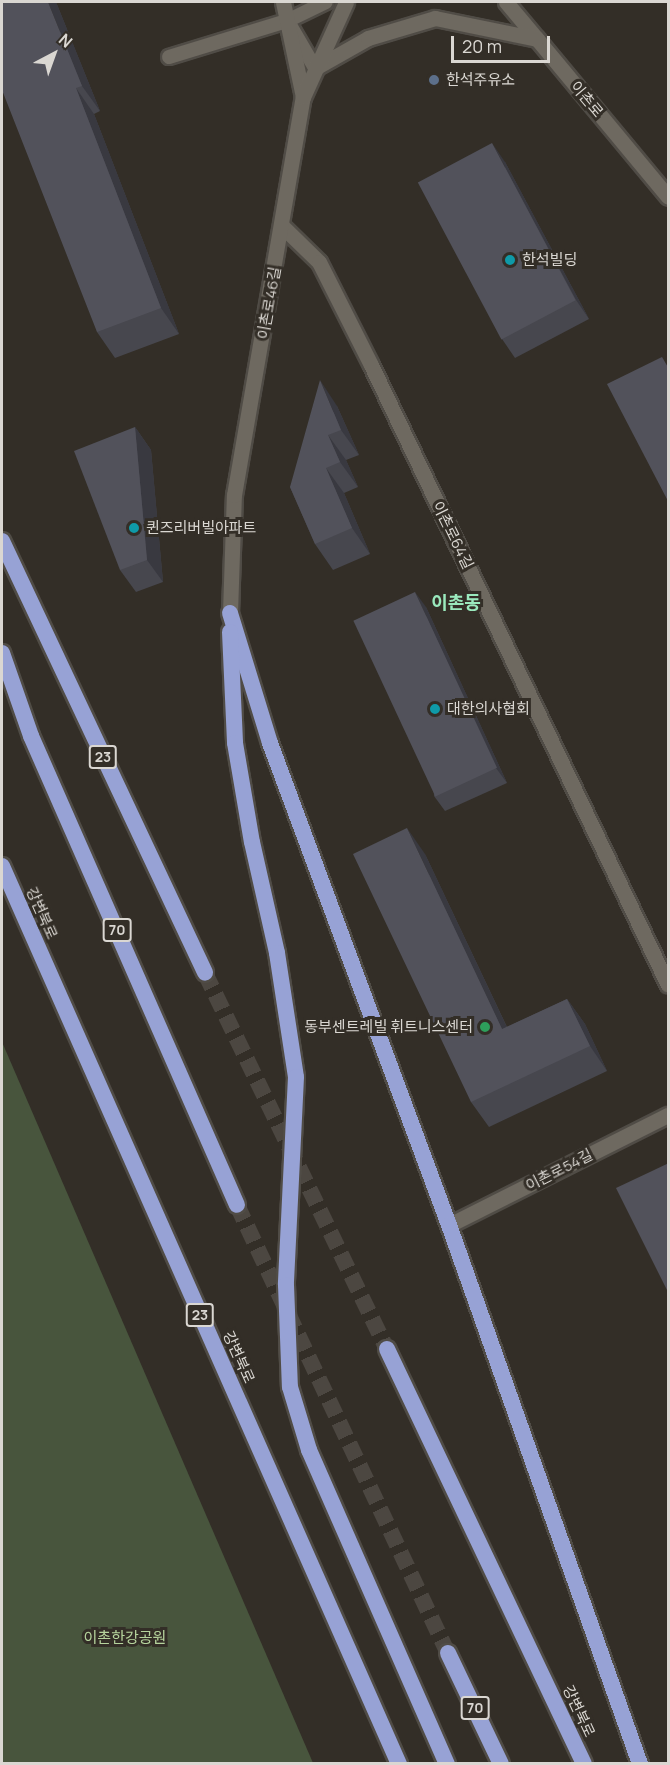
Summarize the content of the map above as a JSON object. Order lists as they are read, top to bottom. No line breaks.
{"streets":{"highway":["23","강변북로","70"],"street":["이촌로","이촌로46길","이촌로64길","이촌로54길"]},"crossings":[["이촌로46길","이촌로64길"]],"districts":["이촌동"],"parks":["이촌한강공원"],"places":["한석주유소","한석빌딩","퀸즈리버빌아파트","대한의사협회","동부센트레빌 휘트니스센터"],"scale_bar":"20 m","north":"top right"}
